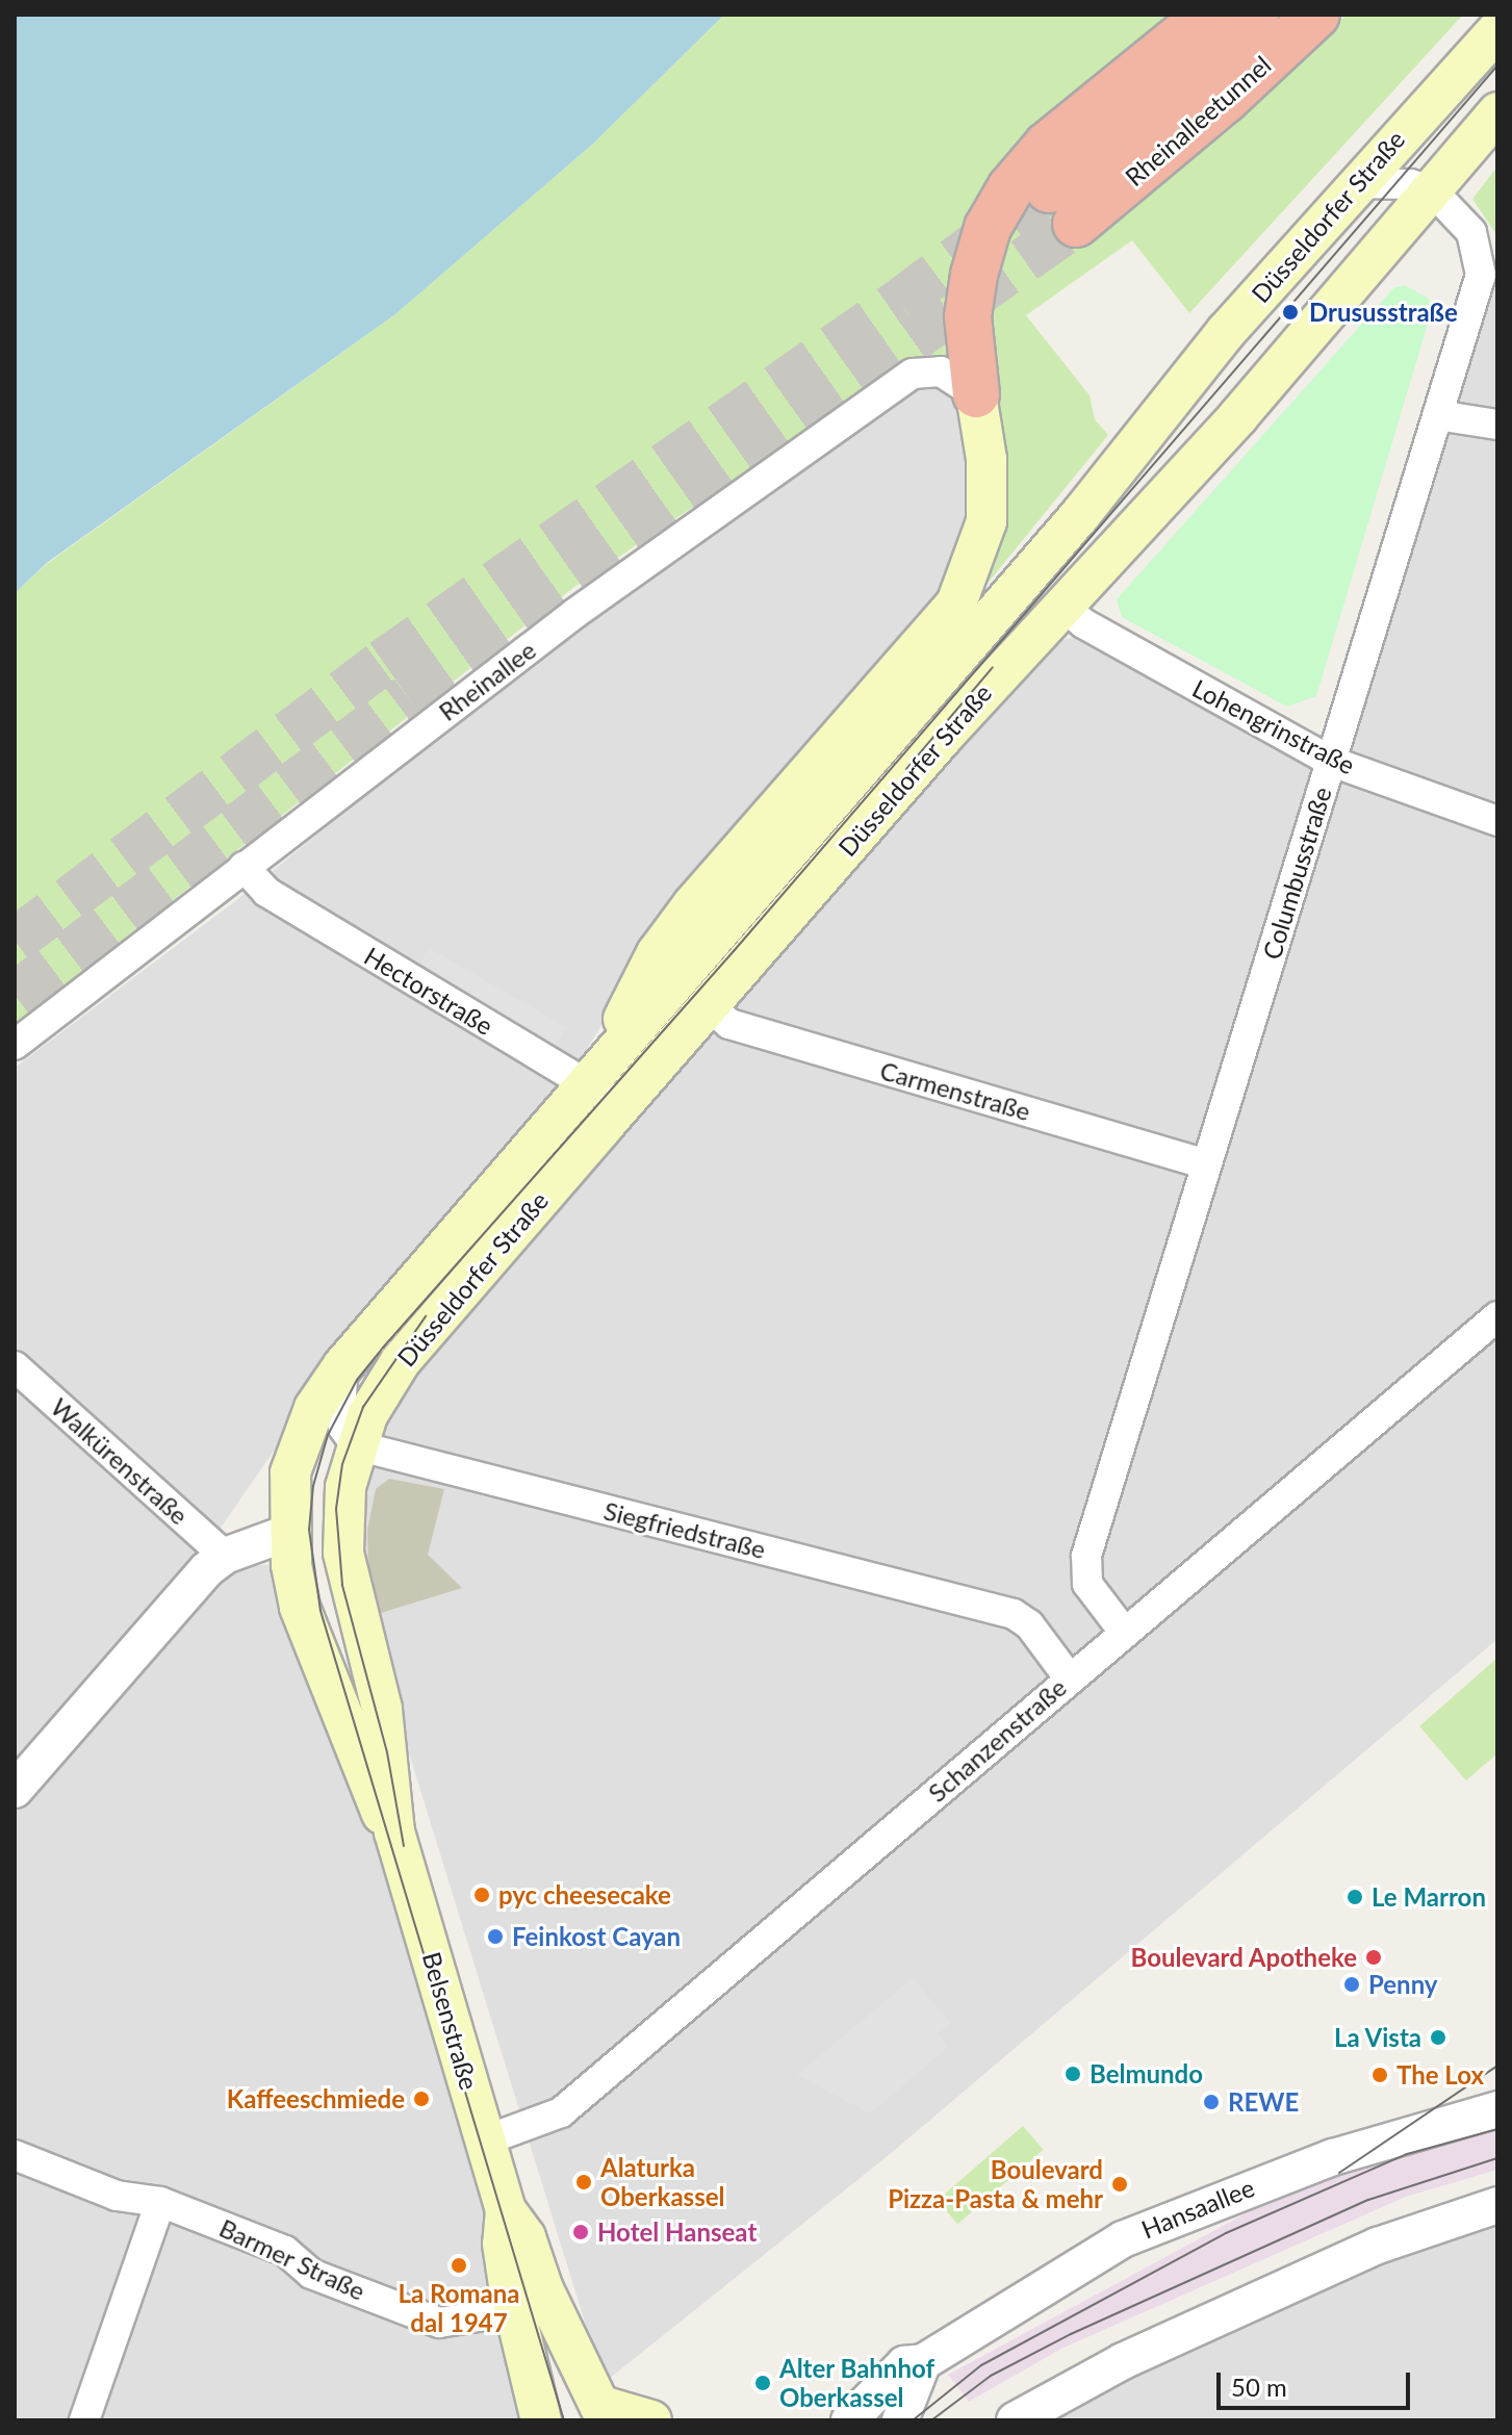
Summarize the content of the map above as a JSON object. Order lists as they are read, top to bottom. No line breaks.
{"streets":{"highway":["Rheinalleetunnel"],"main road":["Düsseldorfer Straße","Belsenstraße"],"street":["Rheinallee","Lohengrinstraße","Columbusstraße","Hectorstraße","Carmenstraße","Walkürenstraße","Siegfriedstraße","Schanzenstraße","Hansaallee","Barmer Straße"]},"crossings":[["Düsseldorfer Straße","Rheinallee"],["Düsseldorfer Straße","Lohengrinstraße"],["Düsseldorfer Straße","Columbusstraße"],["Düsseldorfer Straße","Hectorstraße"],["Düsseldorfer Straße","Carmenstraße"],["Düsseldorfer Straße","Siegfriedstraße"],["Düsseldorfer Straße","Belsenstraße"],["Rheinallee","Hectorstraße"],["Lohengrinstraße","Columbusstraße"],["Columbusstraße","Carmenstraße"],["Columbusstraße","Schanzenstraße"],["Siegfriedstraße","Schanzenstraße"],["Siegfriedstraße","Belsenstraße"],["Schanzenstraße","Belsenstraße"],["Belsenstraße","Barmer Straße"]],"places":["Drususstraße","pyc cheesecake","Le Marron","Feinkost Cayan","Boulevard Apotheke","Penny","La Vista","Belmundo","The Lox","Kaffeeschmiede","REWE","Alaturka Oberkassel","Boulevard Pizza-Pasta & mehr","Hotel Hanseat","La Romana dal 1947","Alter Bahnhof Oberkassel"],"scale_bar":"50 m"}
